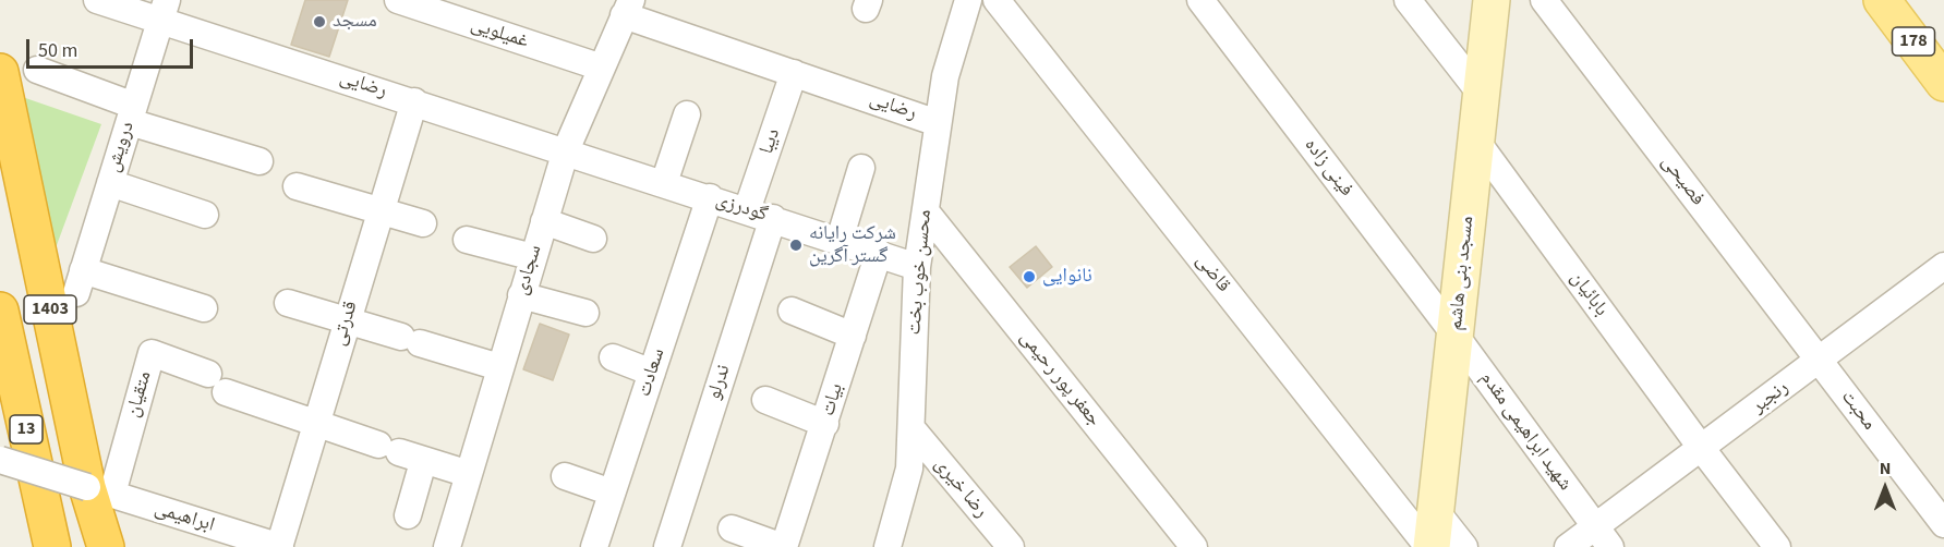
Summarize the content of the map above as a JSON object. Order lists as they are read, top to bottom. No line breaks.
{"streets":{"highway":["1403","13"],"main road":["178","مسجد بنی هاشم"],"street":["غمیلویی","رضایی","دیبا","درویش","فینی زاده","فصیحی","گودرزی","سجادی","محسن خوب بخت","قاضی","بابائیان","قدرتی","سعادت","جعفر پور رحیمی","ندرلو","متقیان","رنجبر","بیات","محبت","شهید ابراهیمی مقدم","رضا خیری","ابراهیمی"]},"crossings":[["غمیلویی","سجادی"],["رضایی","دیبا"],["رضایی","درویش"],["رضایی","گودرزی"],["رضایی","سجادی"],["رضایی","محسن خوب بخت"],["رضایی","قدرتی"],["دیبا","گودرزی"],["فینی زاده","مسجد بنی هاشم"],["فینی زاده","شهید ابراهیمی مقدم"],["فصیحی","رنجبر"],["فصیحی","محبت"],["گودرزی","سجادی"],["گودرزی","محسن خوب بخت"],["گودرزی","سعادت"],["گودرزی","ندرلو"],["گودرزی","بیات"],["محسن خوب بخت","جعفر پور رحیمی"],["محسن خوب بخت","رضا خیری"],["قاضی","مسجد بنی هاشم"],["مسجد بنی هاشم","بابائیان"],["مسجد بنی هاشم","شهید ابراهیمی مقدم"],["بابائیان","رنجبر"],["1403","متقیان"],["1403","ابراهیمی"],["قدرتی","متقیان"],["قدرتی","ابراهیمی"],["متقیان","ابراهیمی"],["رنجبر","محبت"],["رنجبر","شهید ابراهیمی مقدم"]],"places":["مسجد","شرکت رایانه گستر آگرین","نانوایی"],"scale_bar":"50 m","north":"top"}
